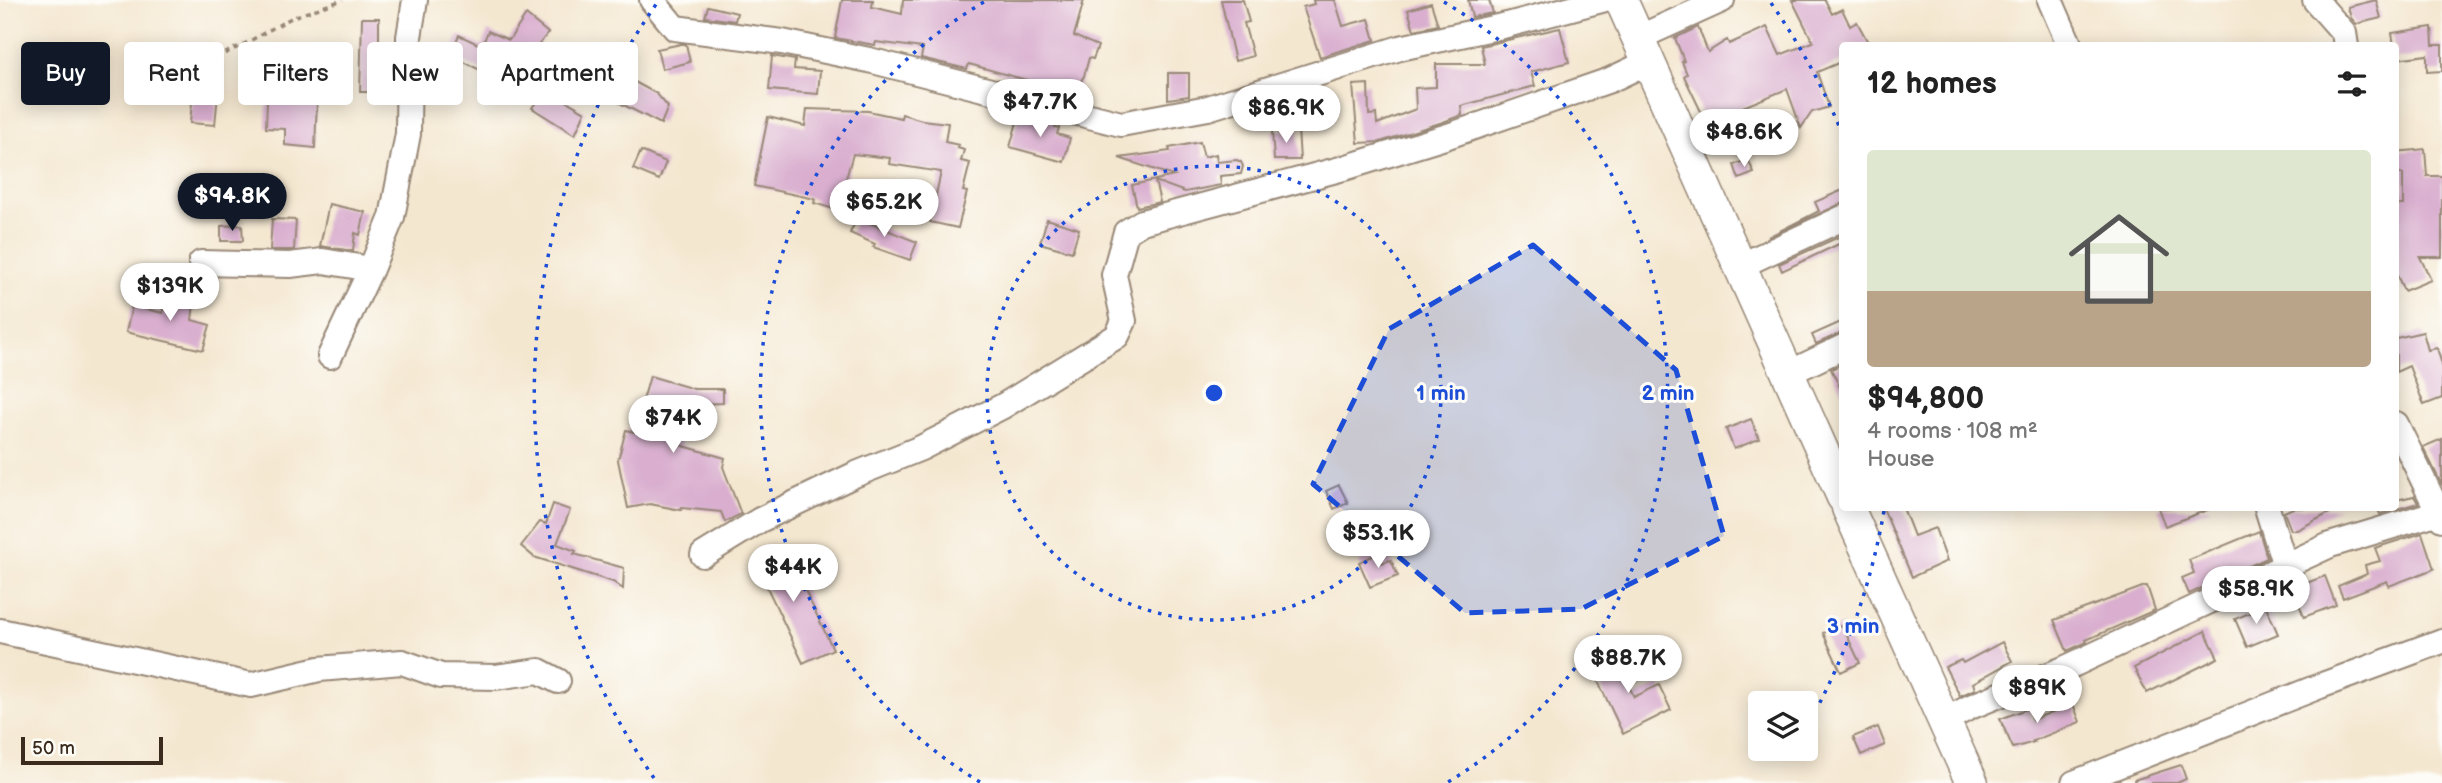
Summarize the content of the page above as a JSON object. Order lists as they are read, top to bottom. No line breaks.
{"scale_bar":"50 m","page":{"chip":["Buy","Rent","Filters","New","Apartment"],"heading":"12 homes","price":["$47.7K","$86.9K","$48.6K","$94.8K","$65.2K","$139K","$74K","$53.1K","$44K","$58.9K","$88.7K","$89K"],"list":[{"name":"$94,800","note":"4 rooms · 108 m² · House"}],"scale":"50 m"},"rings":["1 min","2 min","3 min"]}
